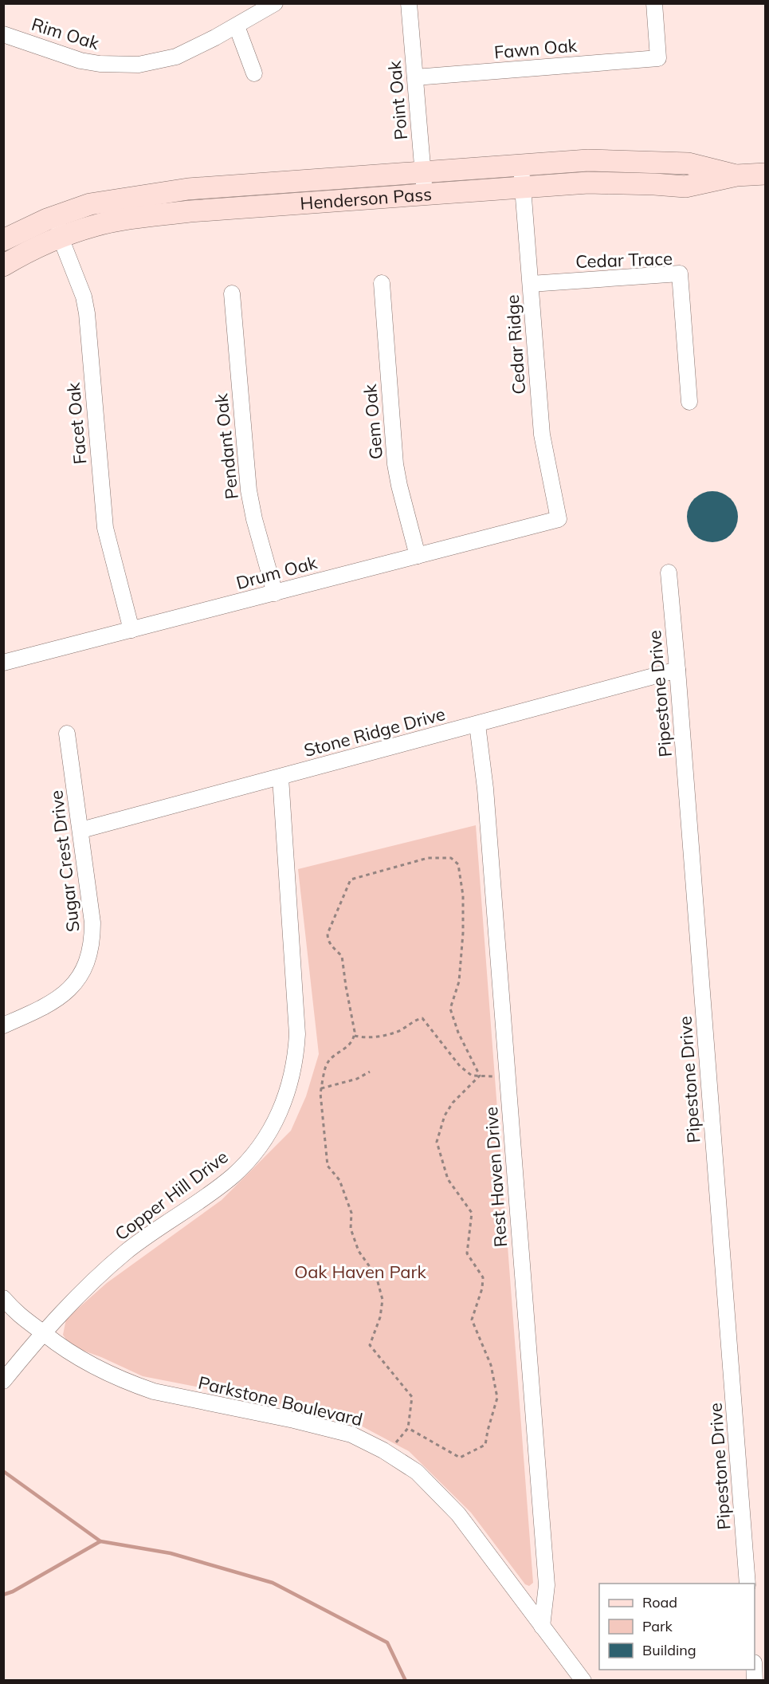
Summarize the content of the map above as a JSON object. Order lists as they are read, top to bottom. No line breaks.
{"streets":{"street":["Rim Oak","Fawn Oak","Point Oak","Henderson Pass","Cedar Trace","Cedar Ridge","Gem Oak","Facet Oak","Pendant Oak","Drum Oak","Pipestone Drive","Stone Ridge Drive","Sugar Crest Drive","Rest Haven Drive","Copper Hill Drive","Parkstone Boulevard"]},"crossings":[["Fawn Oak","Point Oak"],["Point Oak","Henderson Pass"],["Henderson Pass","Cedar Ridge"],["Henderson Pass","Facet Oak"],["Cedar Trace","Cedar Ridge"],["Cedar Ridge","Drum Oak"],["Gem Oak","Drum Oak"],["Facet Oak","Drum Oak"],["Pendant Oak","Drum Oak"],["Pipestone Drive","Stone Ridge Drive"],["Stone Ridge Drive","Sugar Crest Drive"],["Stone Ridge Drive","Rest Haven Drive"],["Stone Ridge Drive","Copper Hill Drive"],["Rest Haven Drive","Parkstone Boulevard"],["Copper Hill Drive","Parkstone Boulevard"]],"parks":["Oak Haven Park"],"legend":["Road","Park","Building"]}
